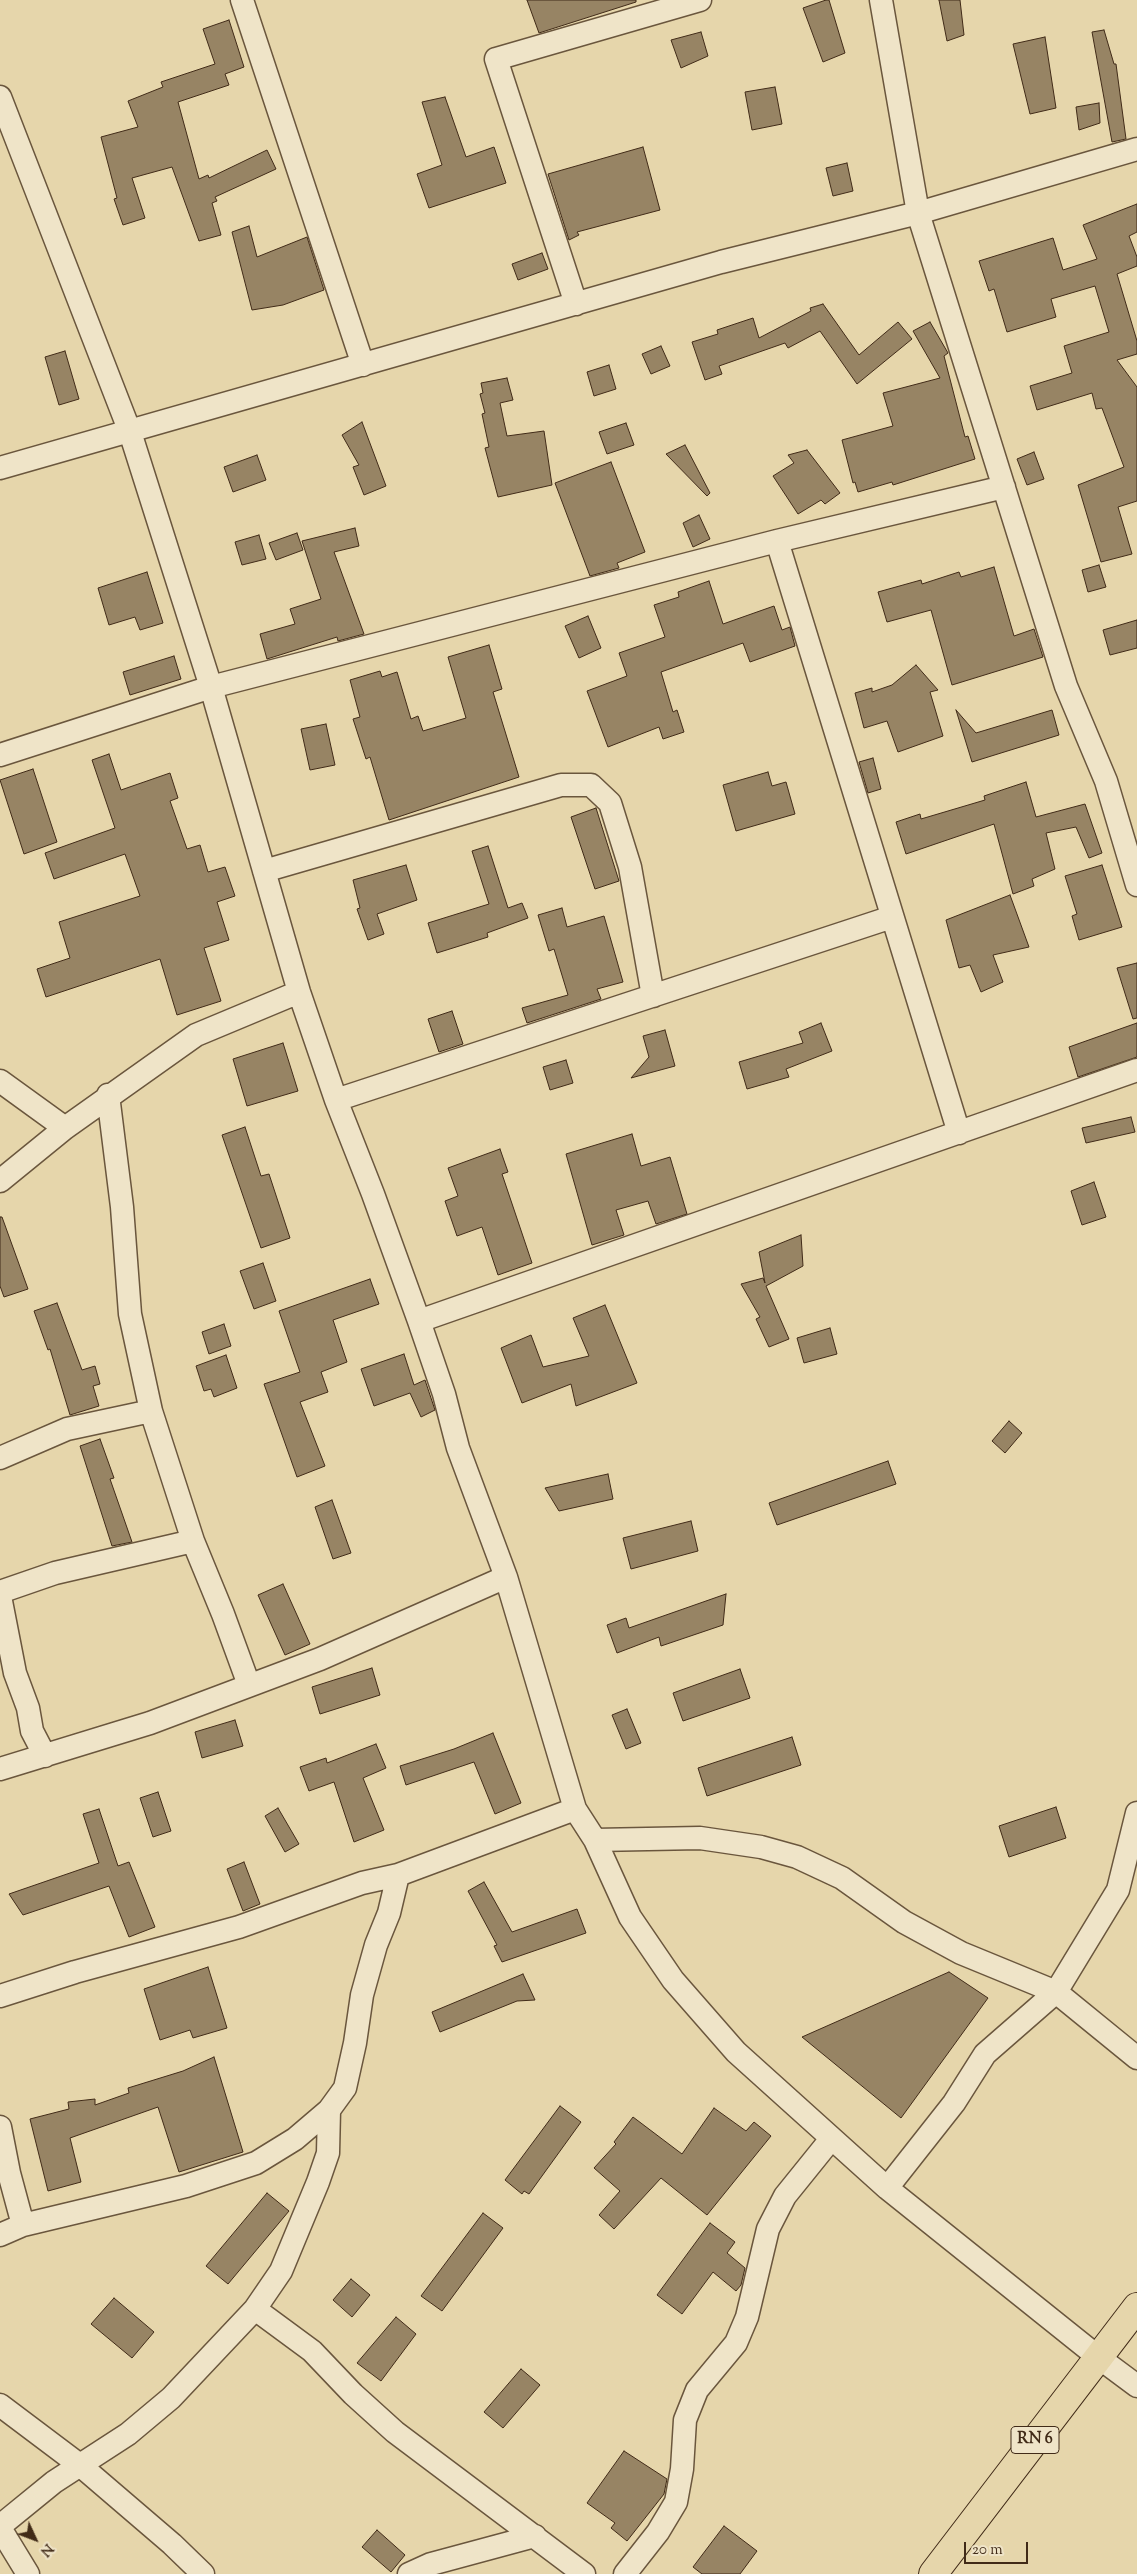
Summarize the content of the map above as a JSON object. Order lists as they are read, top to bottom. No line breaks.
{"streets":{"main road":["RN 6"]},"scale_bar":"20 m","north":"bottom right"}
